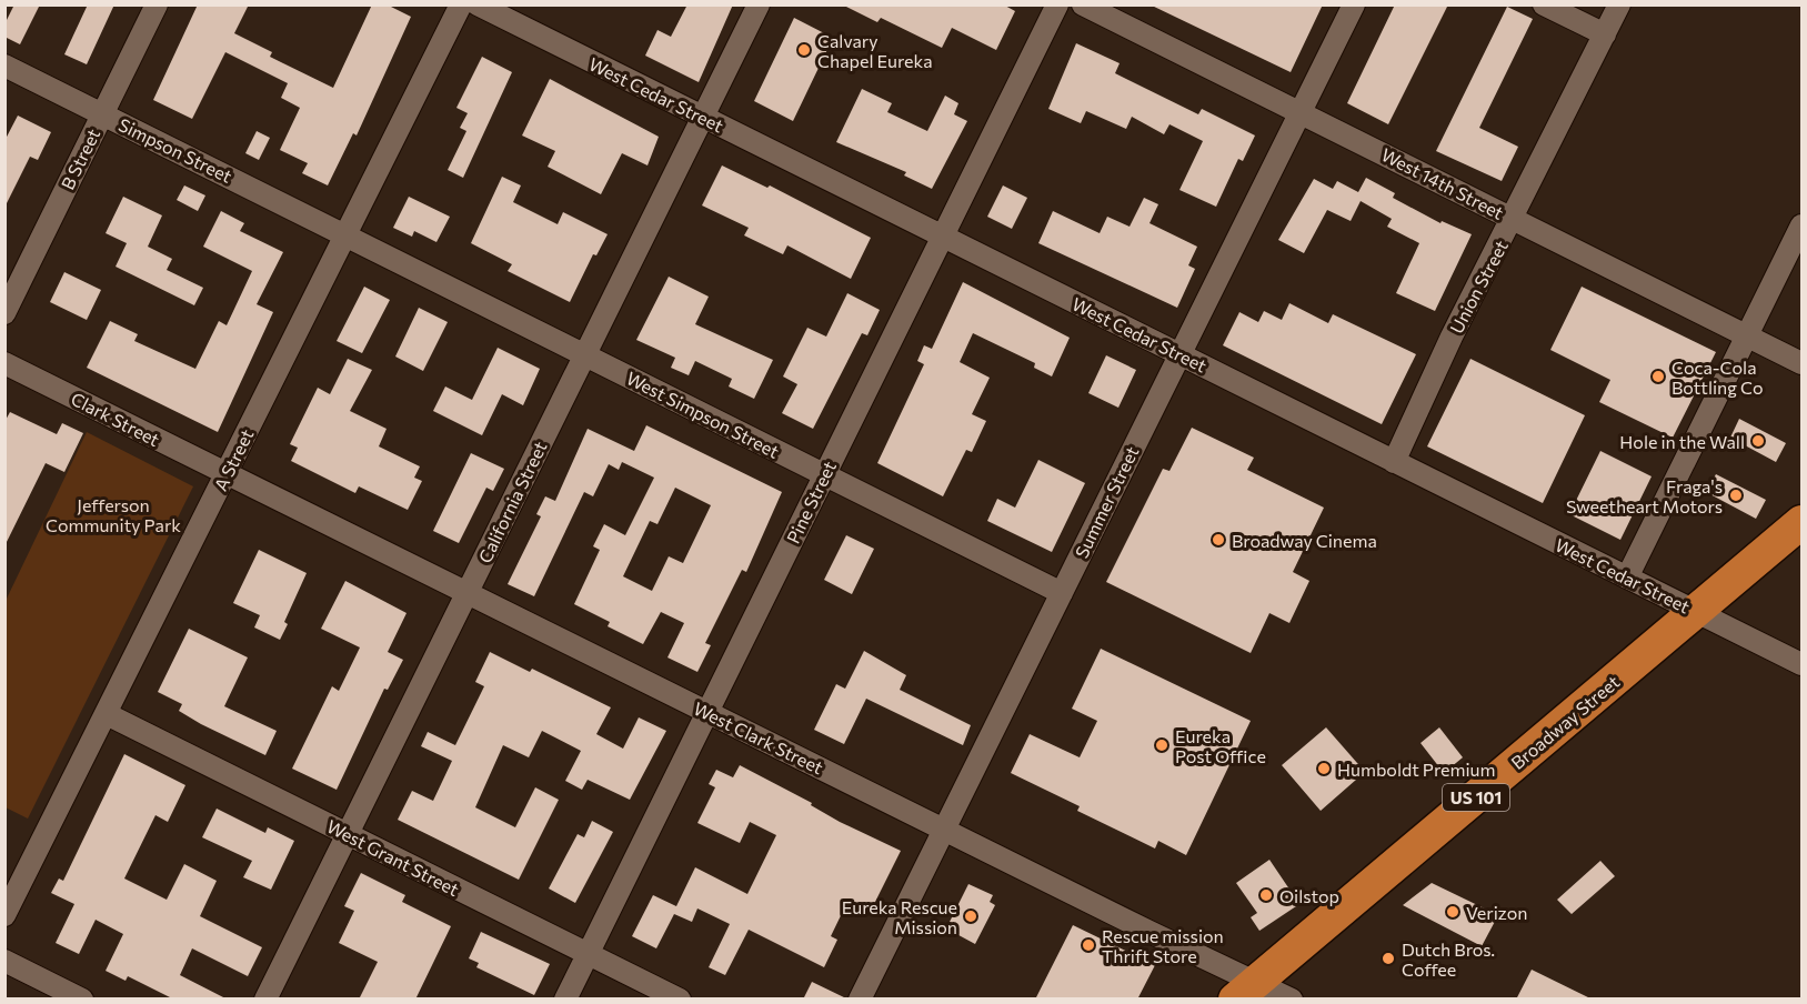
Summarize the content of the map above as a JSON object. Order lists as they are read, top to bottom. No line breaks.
{"streets":{"highway":["Broadway Street","US 101"],"street":["West Cedar Street","Simpson Street","B Street","West 14th Street","Union Street","West Simpson Street","Clark Street","A Street","California Street","Pine Street","Summer Street","West Clark Street","West Grant Street"]},"crossings":[["West Cedar Street","Union Street"],["West Cedar Street","California Street"],["West Cedar Street","Pine Street"],["West Cedar Street","Summer Street"],["West Cedar Street","Broadway Street"],["Simpson Street","B Street"],["Simpson Street","West Simpson Street"],["Simpson Street","A Street"],["West 14th Street","Union Street"],["West 14th Street","Summer Street"],["West Simpson Street","A Street"],["West Simpson Street","California Street"],["West Simpson Street","Pine Street"],["West Simpson Street","Summer Street"],["Clark Street","A Street"],["Clark Street","West Clark Street"],["A Street","West Clark Street"],["A Street","West Grant Street"],["California Street","West Clark Street"],["California Street","West Grant Street"],["Pine Street","West Clark Street"],["Pine Street","West Grant Street"],["Summer Street","West Clark Street"],["Broadway Street","West Clark Street"]],"parks":["Jefferson Community Park"],"places":["Calvary Chapel Eureka","Coca-Cola Bottling Co","Hole in the Wall","Fraga's Sweetheart Motors","Broadway Cinema","Eureka Post Office","Humboldt Premium","Oilstop","Verizon","Eureka Rescue Mission","Rescue mission Thrift Store","Dutch Bros. Coffee"]}
